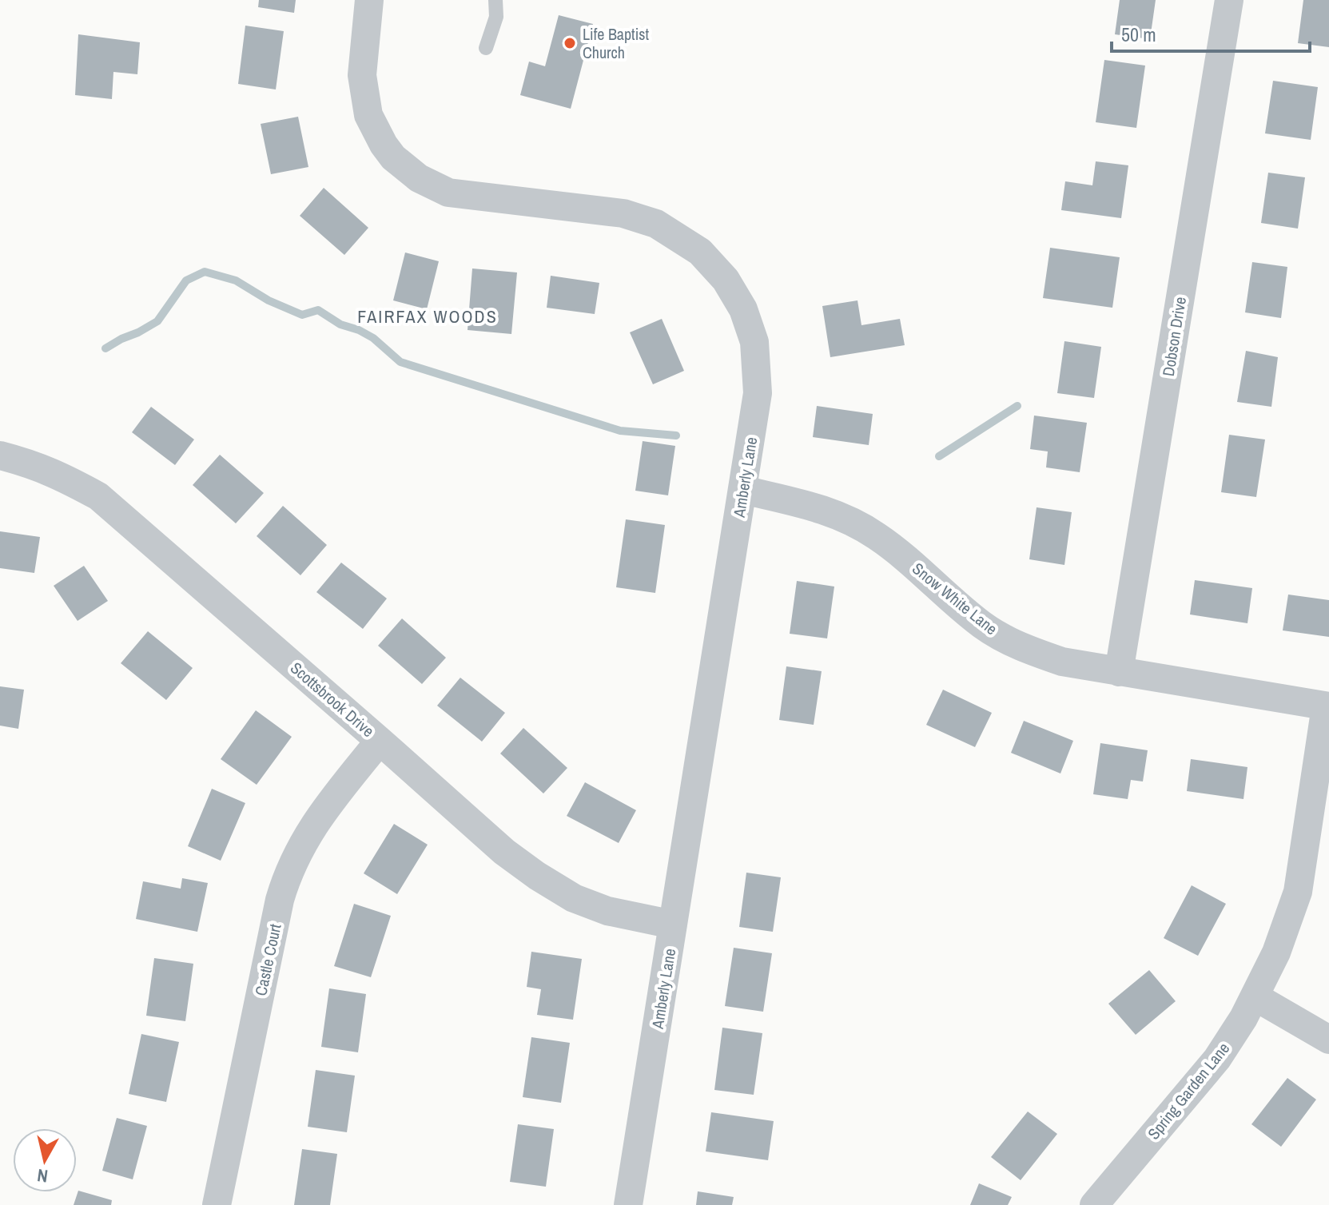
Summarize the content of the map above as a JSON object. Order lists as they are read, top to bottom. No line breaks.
{"streets":{"street":["Dobson Drive","Amberly Lane","Snow White Lane","Scottsbrook Drive","Castle Court","Spring Garden Lane"]},"crossings":[["Dobson Drive","Snow White Lane"],["Amberly Lane","Snow White Lane"],["Amberly Lane","Scottsbrook Drive"],["Snow White Lane","Spring Garden Lane"],["Scottsbrook Drive","Castle Court"]],"districts":["FAIRFAX WOODS"],"places":["Life Baptist Church"],"scale_bar":"50 m","north":"bottom"}
